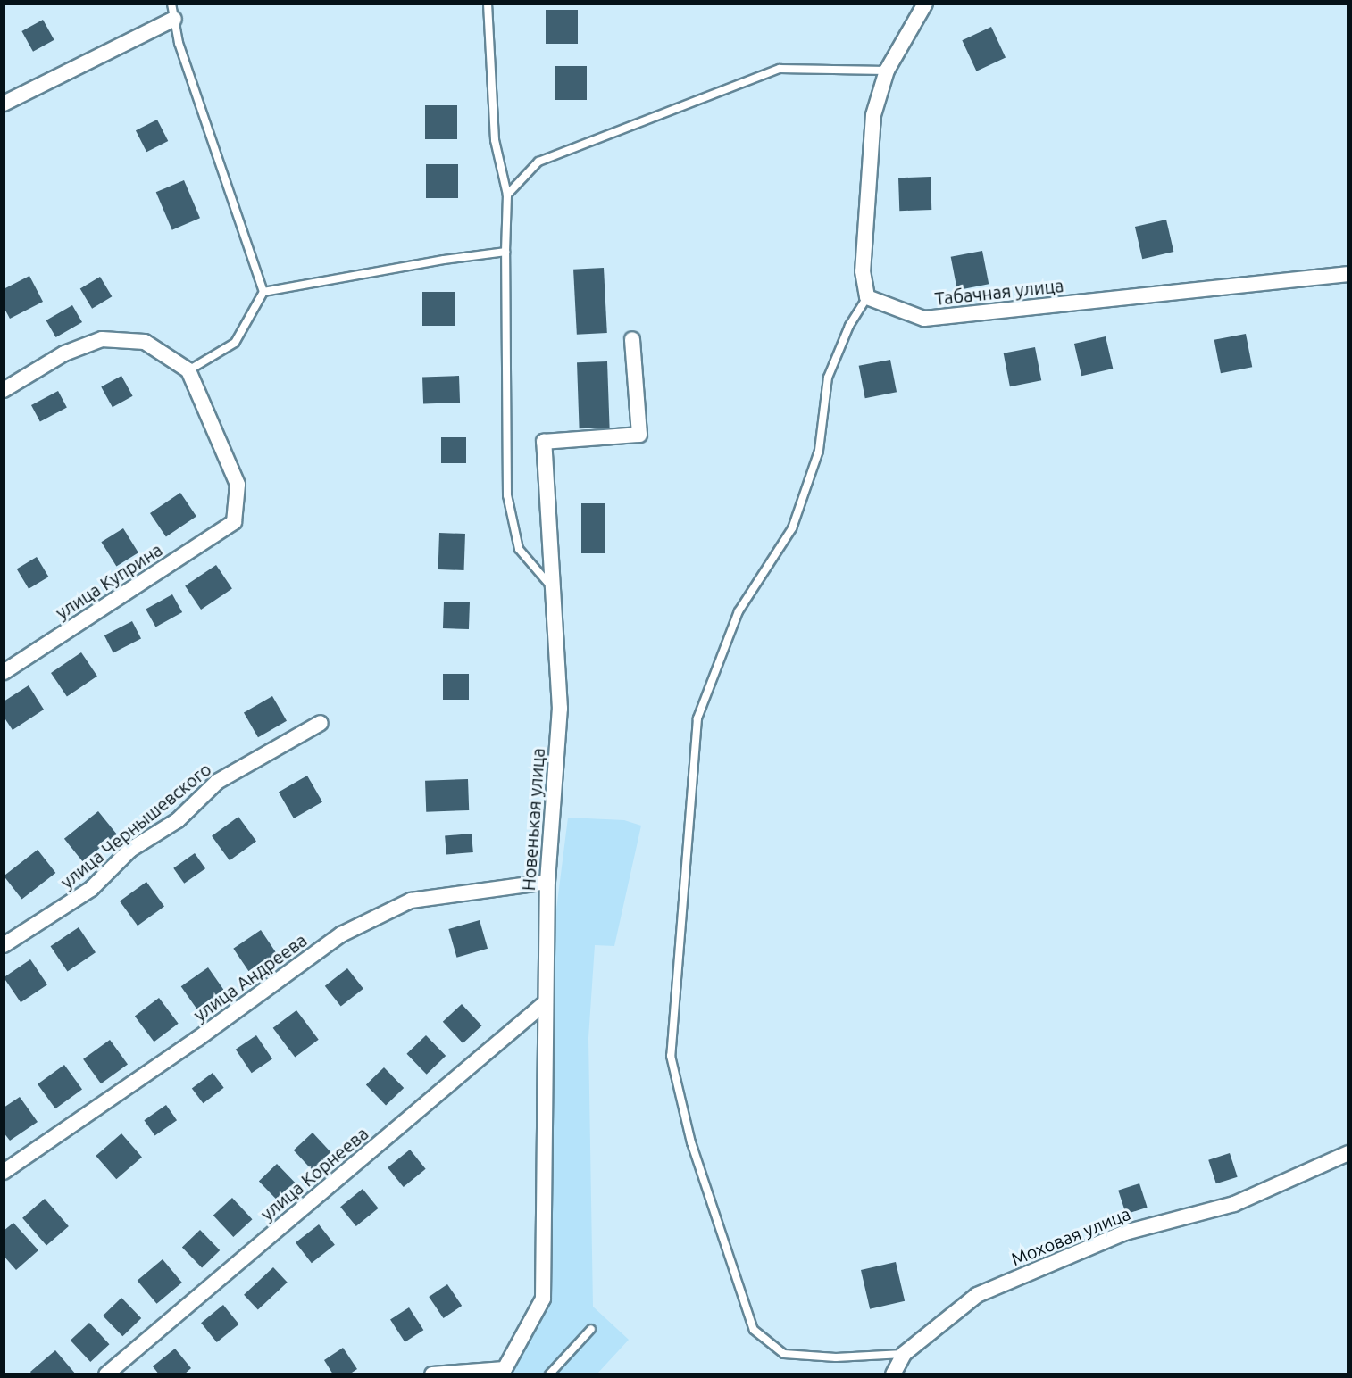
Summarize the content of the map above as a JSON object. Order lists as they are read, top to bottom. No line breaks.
{"streets":{"street":["Табачная улица","улица Куприна","Новенькая улица","улица Чернышевского","улица Андреева","улица Корнеева","Моховая улица"]},"crossings":[["Новенькая улица","улица Андреева"],["Новенькая улица","улица Корнеева"]]}
